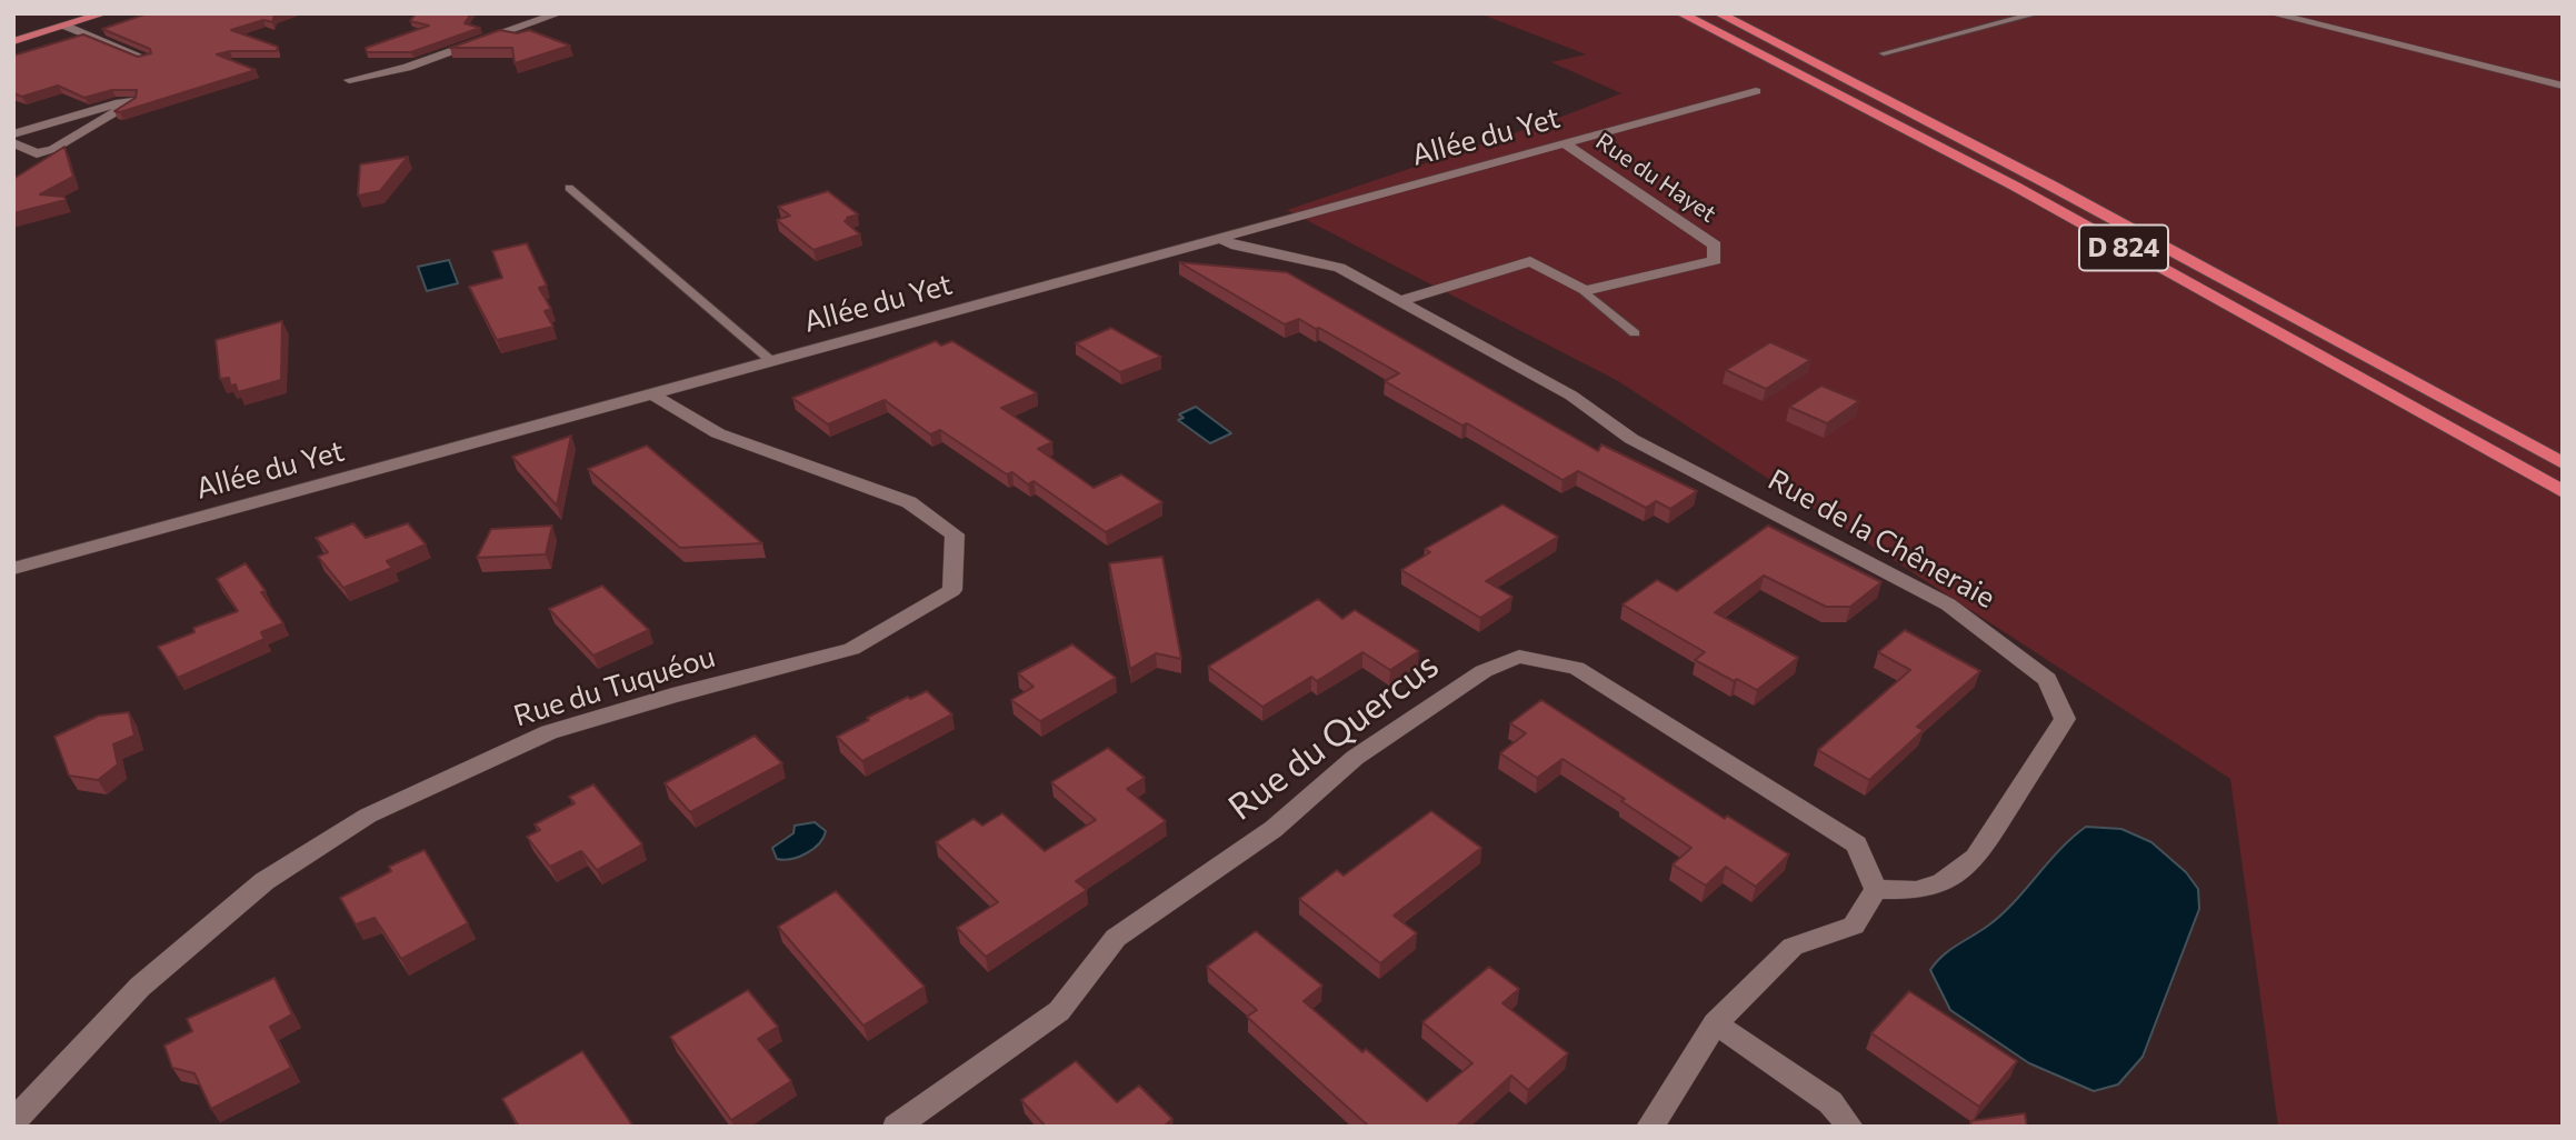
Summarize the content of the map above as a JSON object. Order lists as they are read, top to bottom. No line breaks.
{"streets":{"highway":["D 824"],"street":["Allée du Yet","Rue du Hayet","Rue de la Chêneraie","Rue du Tuquéou","Rue du Quercus"]},"crossings":[["Allée du Yet","Rue du Hayet"],["Allée du Yet","Rue de la Chêneraie"],["Allée du Yet","Rue du Tuquéou"],["Rue de la Chêneraie","Rue du Quercus"]]}
